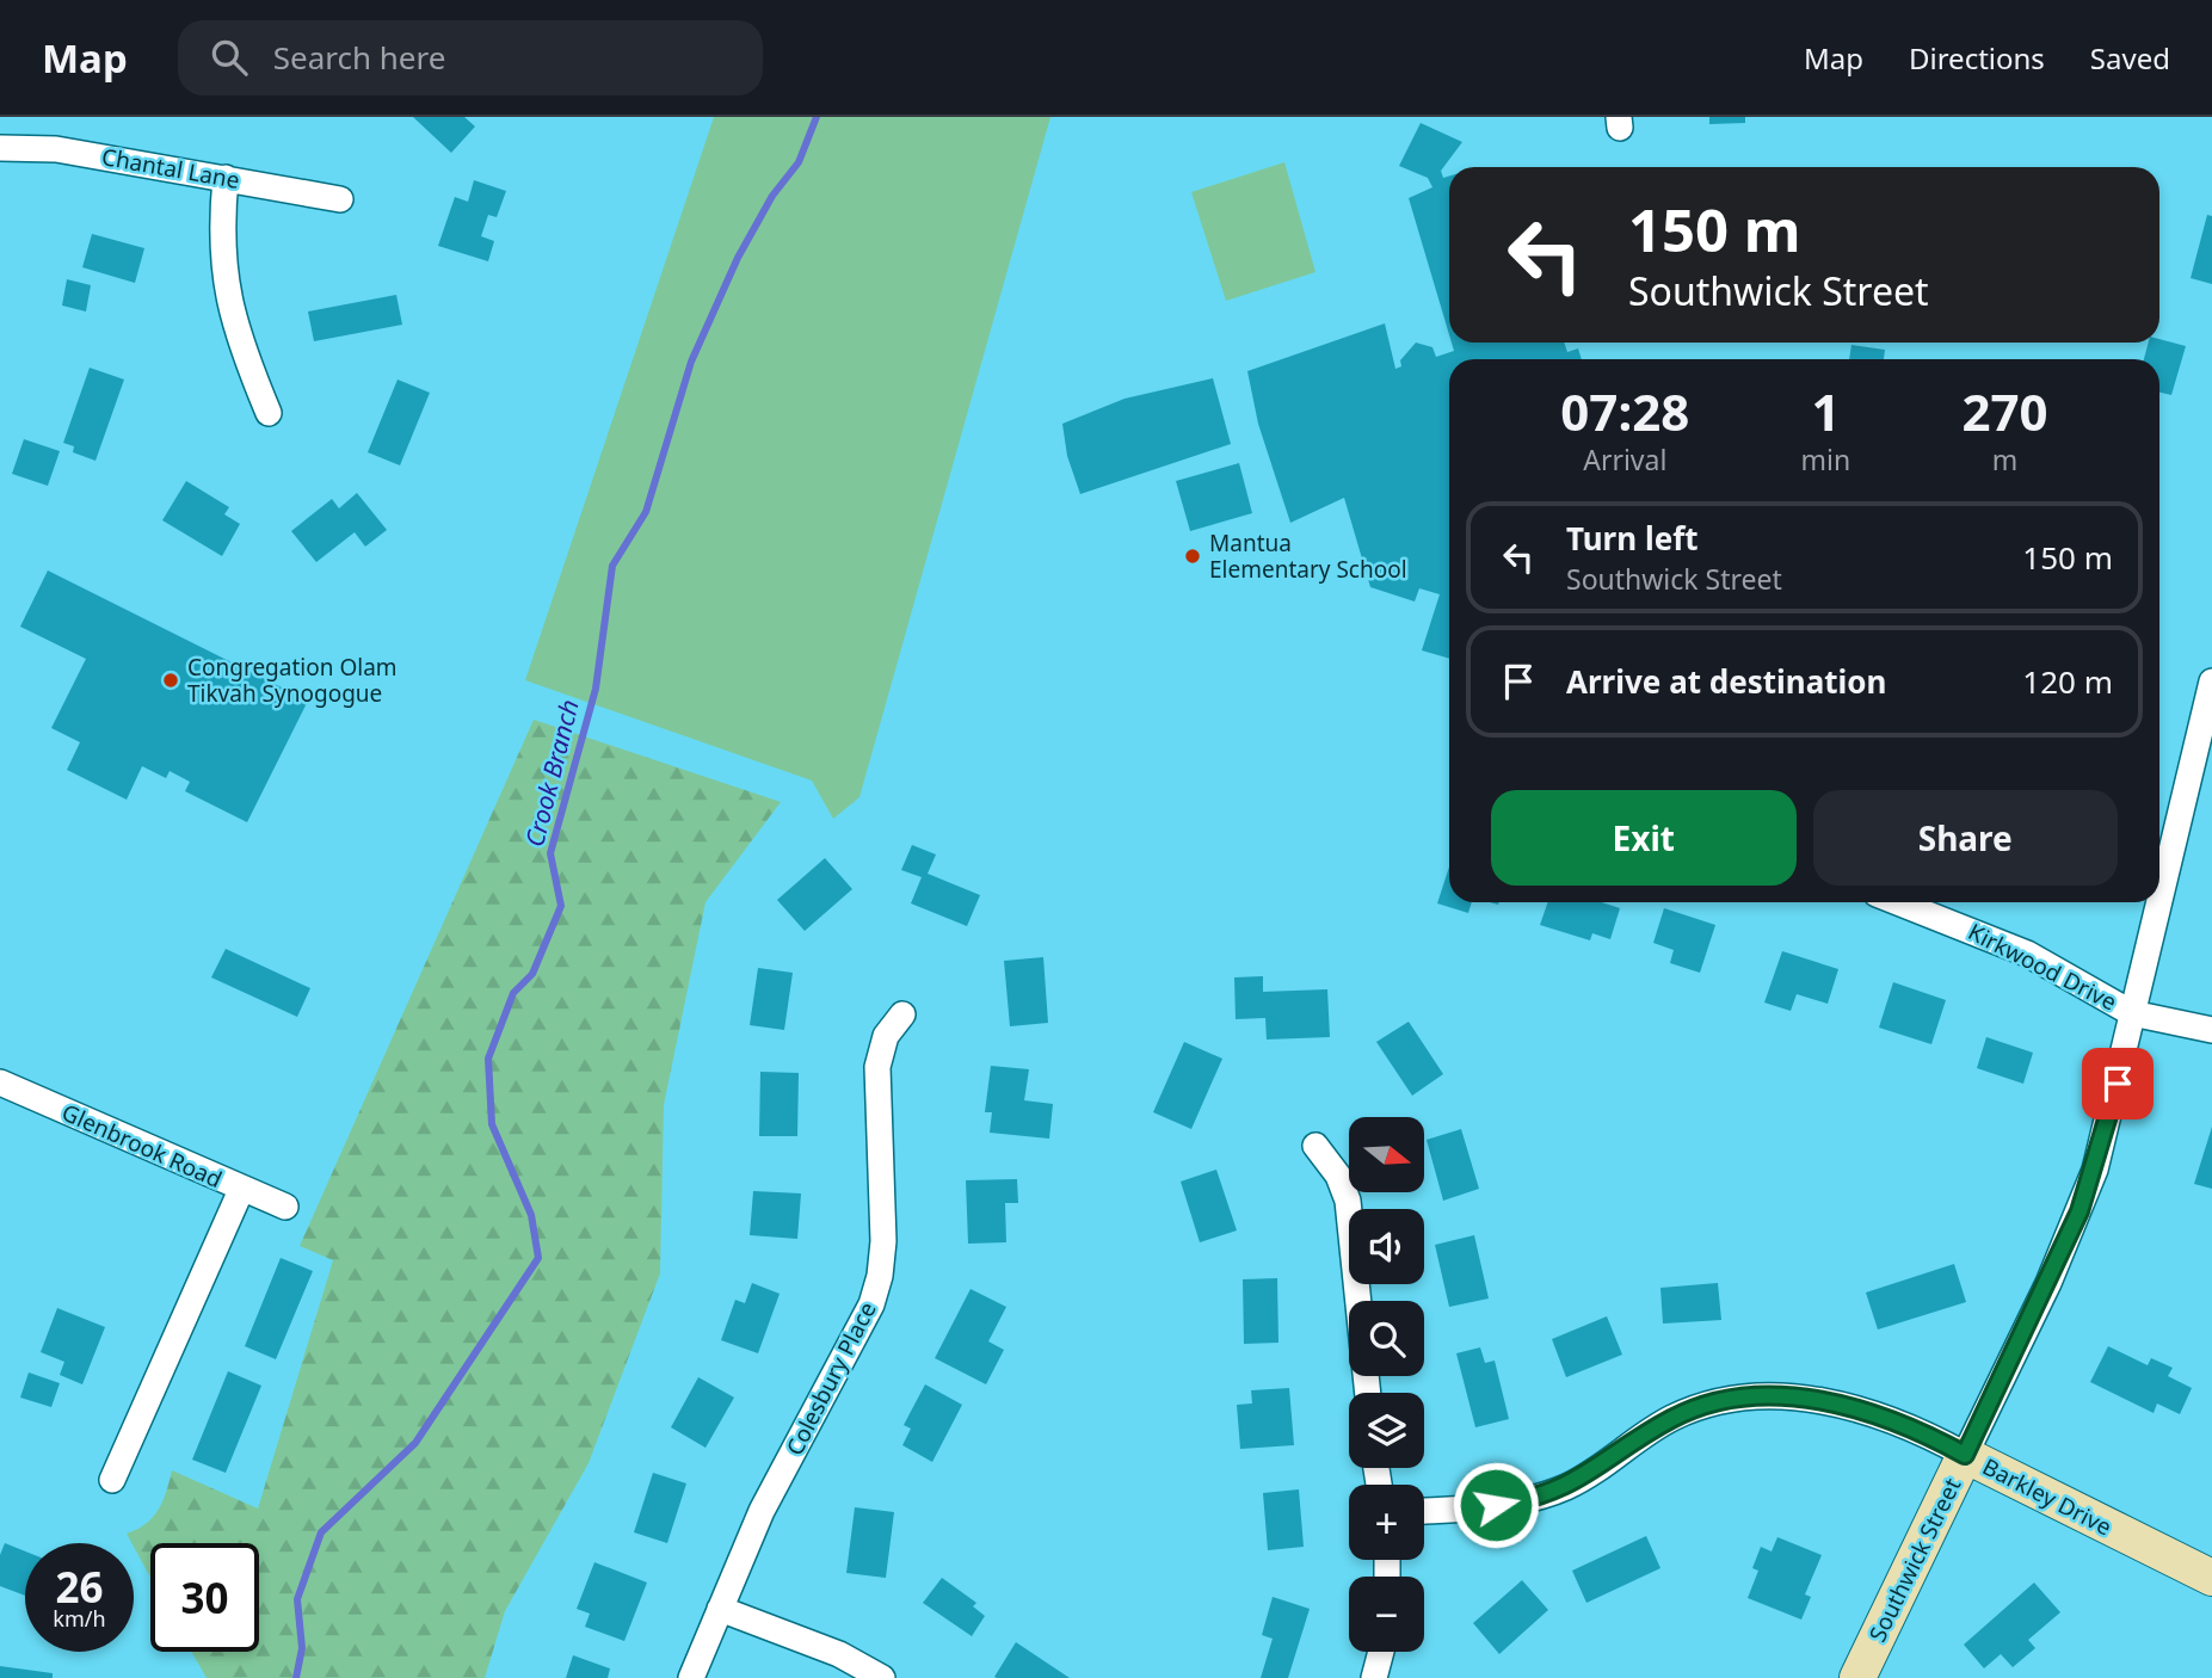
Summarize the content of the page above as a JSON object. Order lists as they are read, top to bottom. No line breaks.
{"streets":{"street":["Chantal Lane","Kirkwood Drive","Glenbrook Road","Colesbury Place","Barkley Drive","Southwick Street"]},"crossings":[["Kirkwood Drive","Southwick Street"],["Barkley Drive","Southwick Street"]],"water":["Crook Branch"],"places":["Mantua Elementary School","Congregation Olam Tikvah Synogogue"],"north":"right","page":{"header":"Map","search":"Search here","nav":["Map","Directions","Saved"],"turn":["150 m","Southwick Street"],"eta":["07:28","Arrival","1","min","270","m"],"list":[{"name":"Turn left","note":"Southwick Street","value":"150 m"},{"name":"Arrive at destination","value":"120 m"}],"buttons":["Exit","Share"],"map_buttons":["+","−"],"speed":"26 km/h","limit":"30"}}
